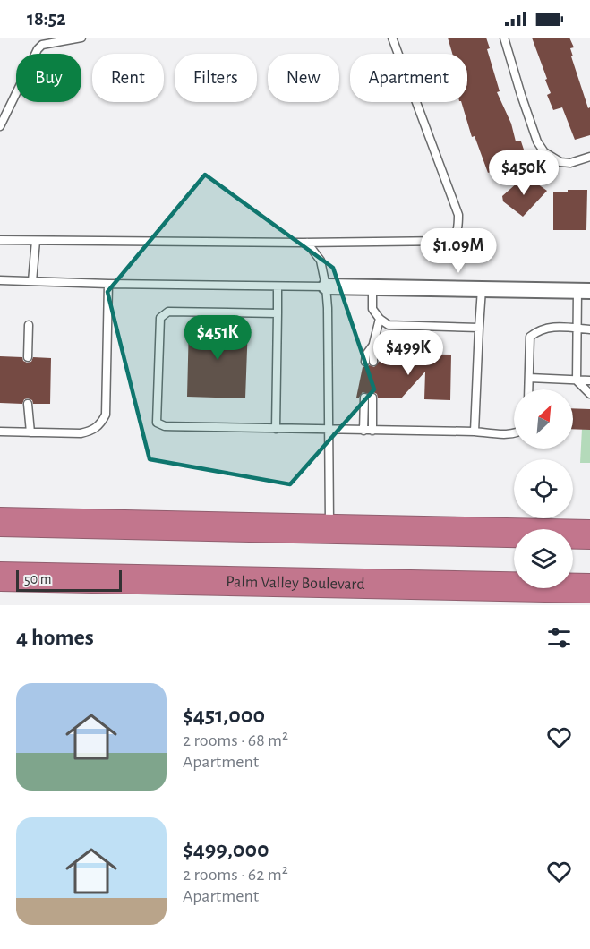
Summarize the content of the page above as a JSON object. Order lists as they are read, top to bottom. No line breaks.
{"streets":{"highway":["Palm Valley Boulevard"]},"scale_bar":"50 m","north":"top right","page":{"status":"18:52","chip":["Buy","Rent","Filters","New","Apartment"],"price":["$450K","$1.09M","$451K","$499K"],"scale":"50 m","heading":"4 homes","list":[{"name":"$451,000","note":"2 rooms · 68 m² · Apartment"},{"name":"$499,000","note":"2 rooms · 62 m² · Apartment"}]}}
